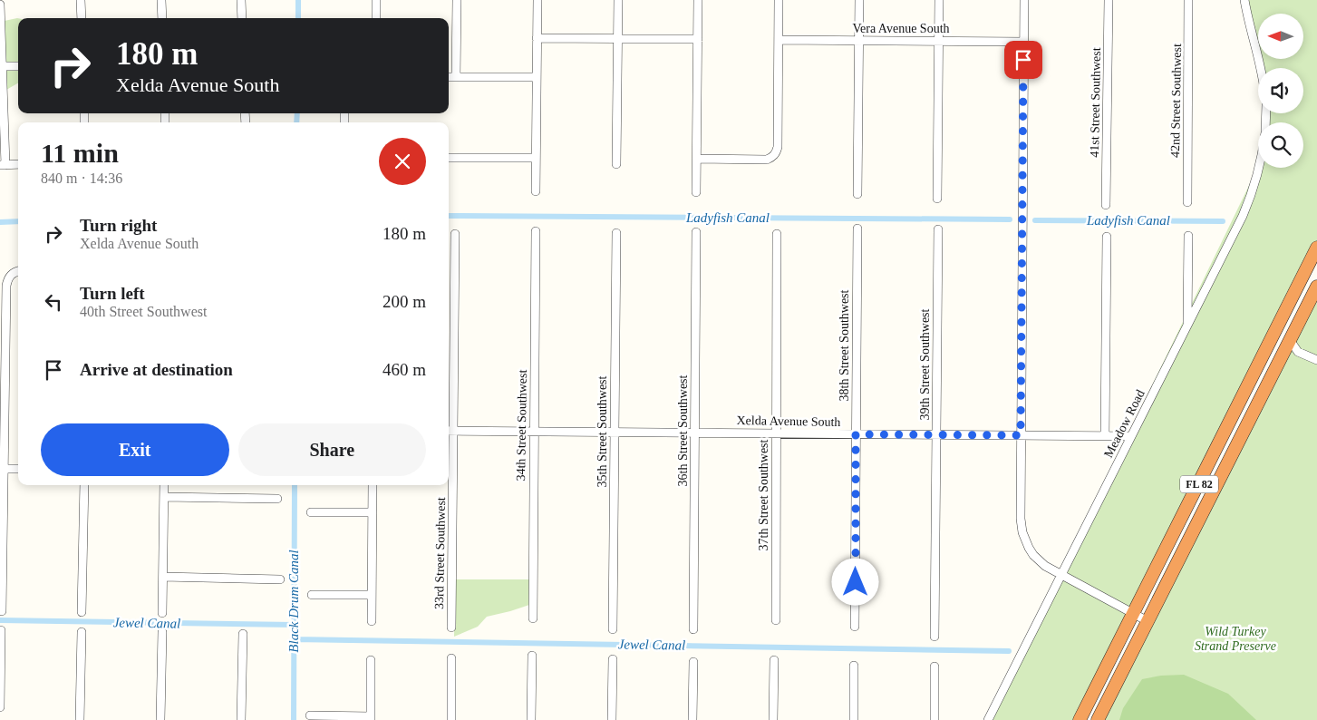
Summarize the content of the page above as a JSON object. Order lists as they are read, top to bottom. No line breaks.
{"streets":{"highway":["FL 82"],"street":["Vera Avenue South","42nd Street Southwest","41st Street Southwest","38th Street Southwest","39th Street Southwest","Xelda Avenue South","Meadow Road","34th Street Southwest","36th Street Southwest","35th Street Southwest","37th Street Southwest","33rd Street Southwest"]},"crossings":[["38th Street Southwest","Xelda Avenue South"],["39th Street Southwest","Xelda Avenue South"],["Xelda Avenue South","Meadow Road"],["Xelda Avenue South","34th Street Southwest"],["Xelda Avenue South","36th Street Southwest"],["Xelda Avenue South","35th Street Southwest"],["Xelda Avenue South","37th Street Southwest"],["Xelda Avenue South","33rd Street Southwest"]],"water":["Ladyfish Canal","Black Drum Canal","Jewel Canal"],"parks":["Wild Turkey Strand Preserve"],"north":"left","page":{"turn":["180 m","Xelda Avenue South"],"heading":["11 min","840 m · 14:36"],"list":[{"name":"Turn right","note":"Xelda Avenue South","value":"180 m"},{"name":"Turn left","note":"40th Street Southwest","value":"200 m"},{"name":"Arrive at destination","value":"460 m"}],"buttons":["Exit","Share"]}}
